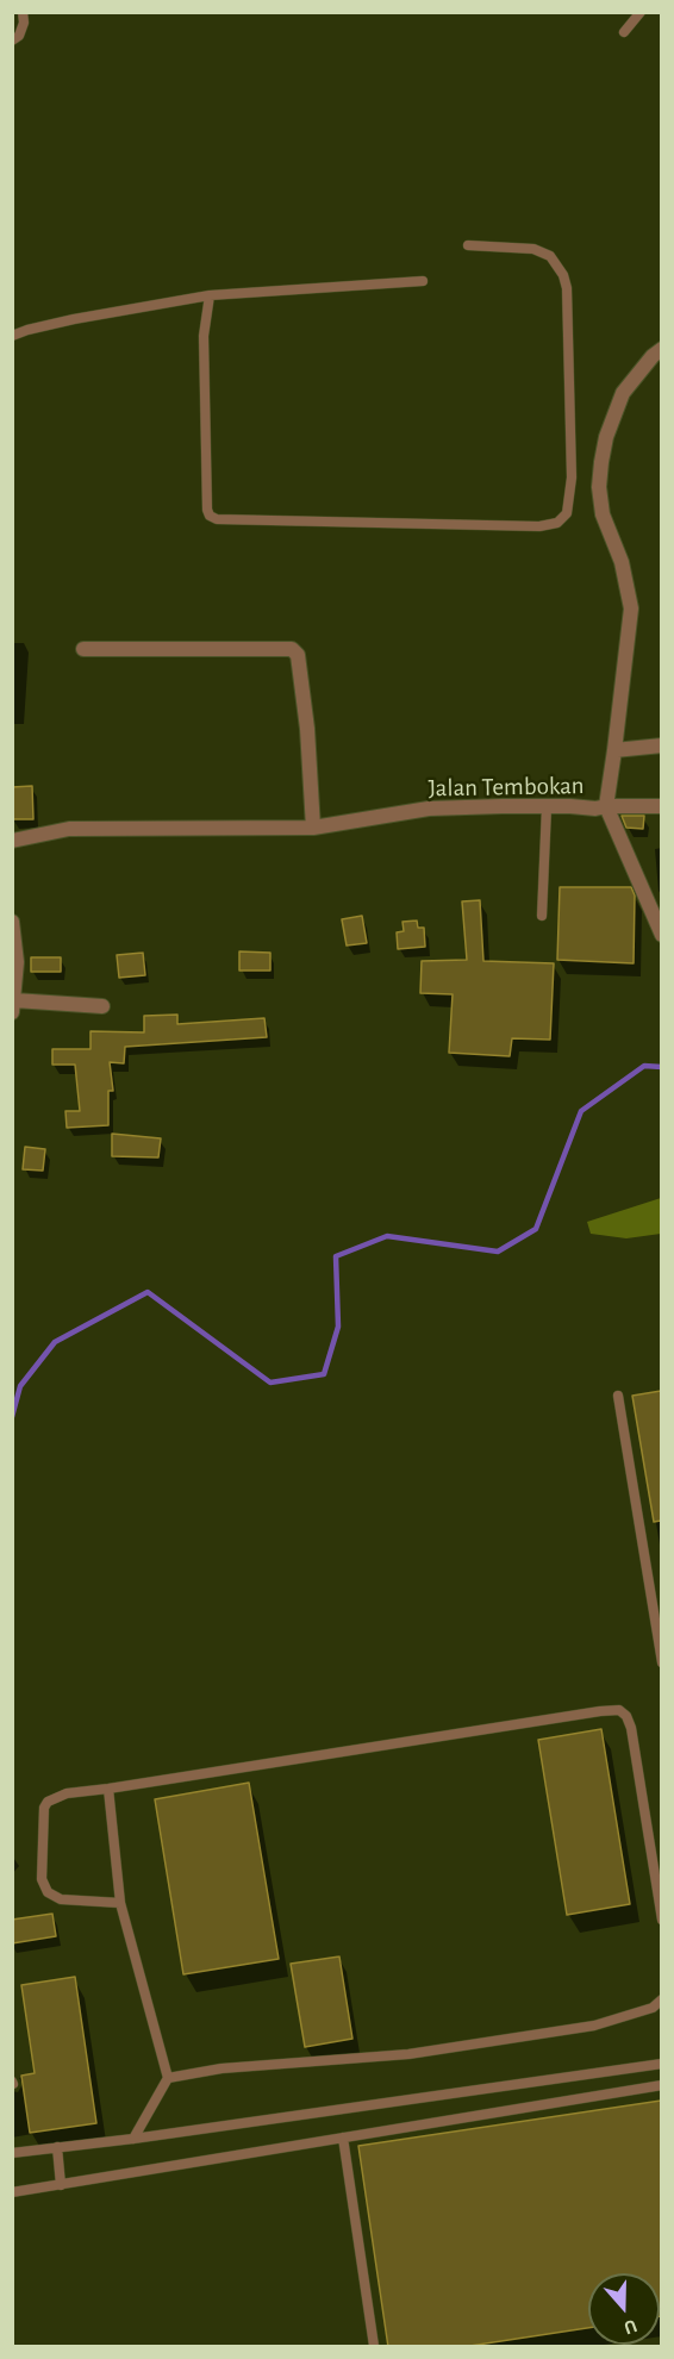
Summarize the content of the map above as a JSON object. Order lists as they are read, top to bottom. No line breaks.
{"streets":{"street":["Jalan Tembokan"]},"north":"bottom"}
